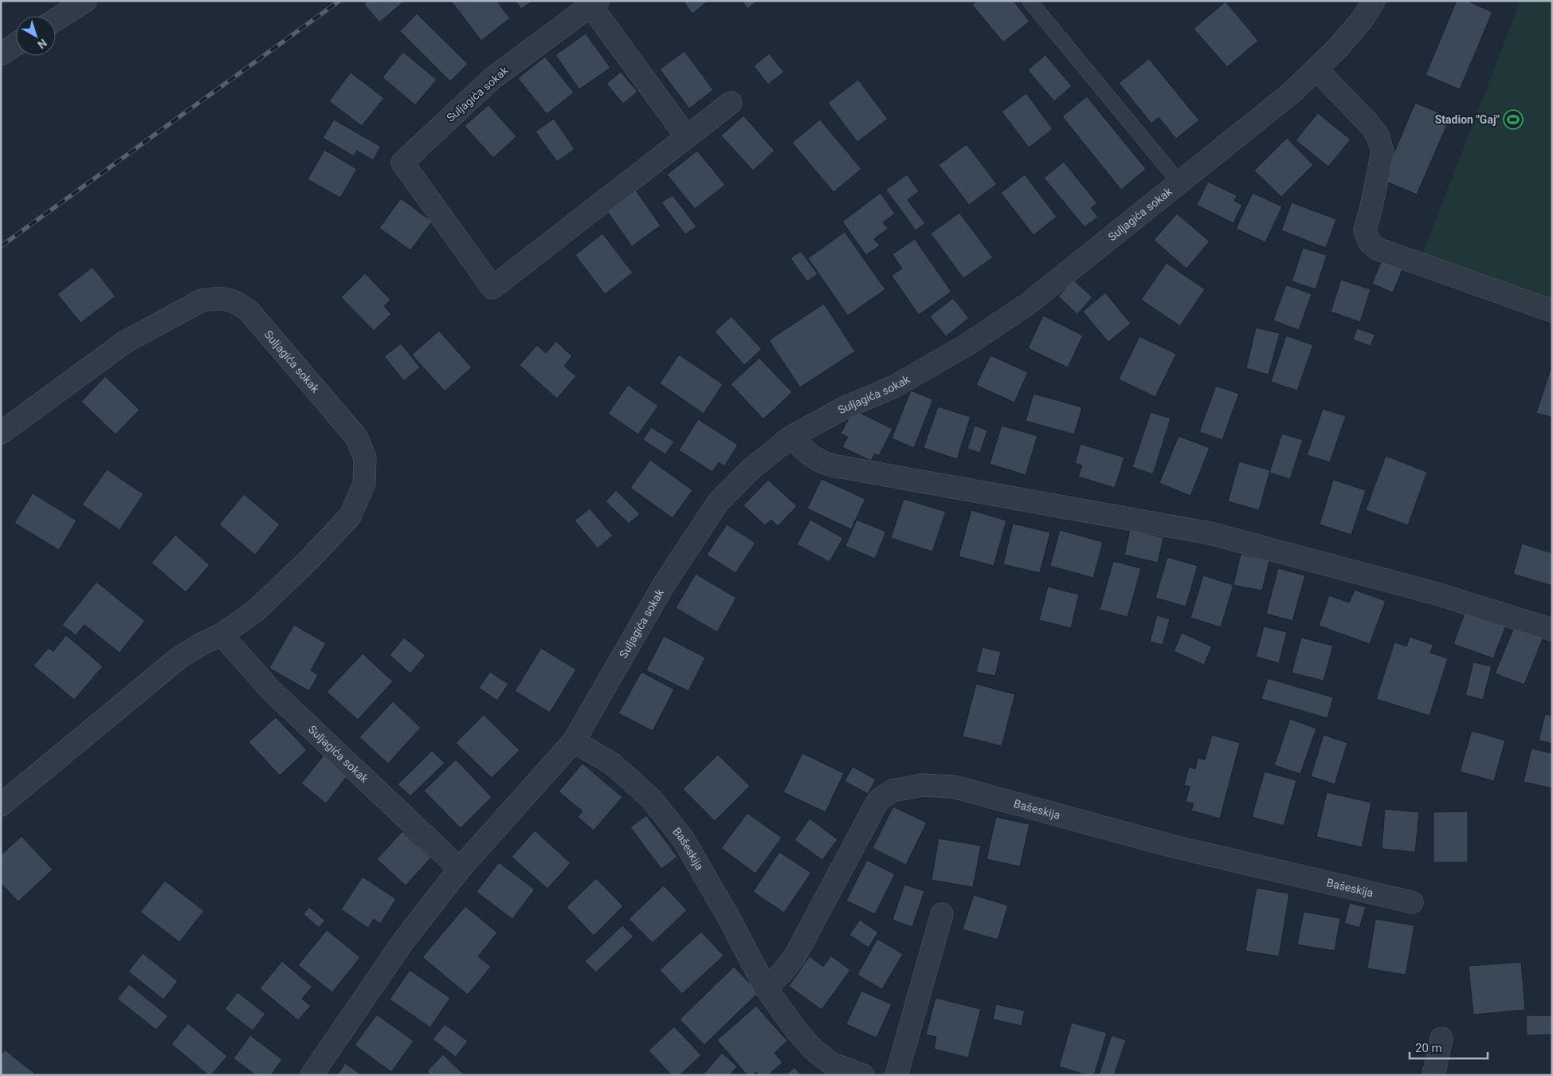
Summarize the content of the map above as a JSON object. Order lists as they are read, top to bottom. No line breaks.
{"streets":{"street":["Suljagića sokak","Bašeskija"]},"crossings":[["Suljagića sokak","Bašeskija"]],"places":{"sports":["Stadion \"Gaj\""]},"scale_bar":"20 m","north":"bottom right"}
